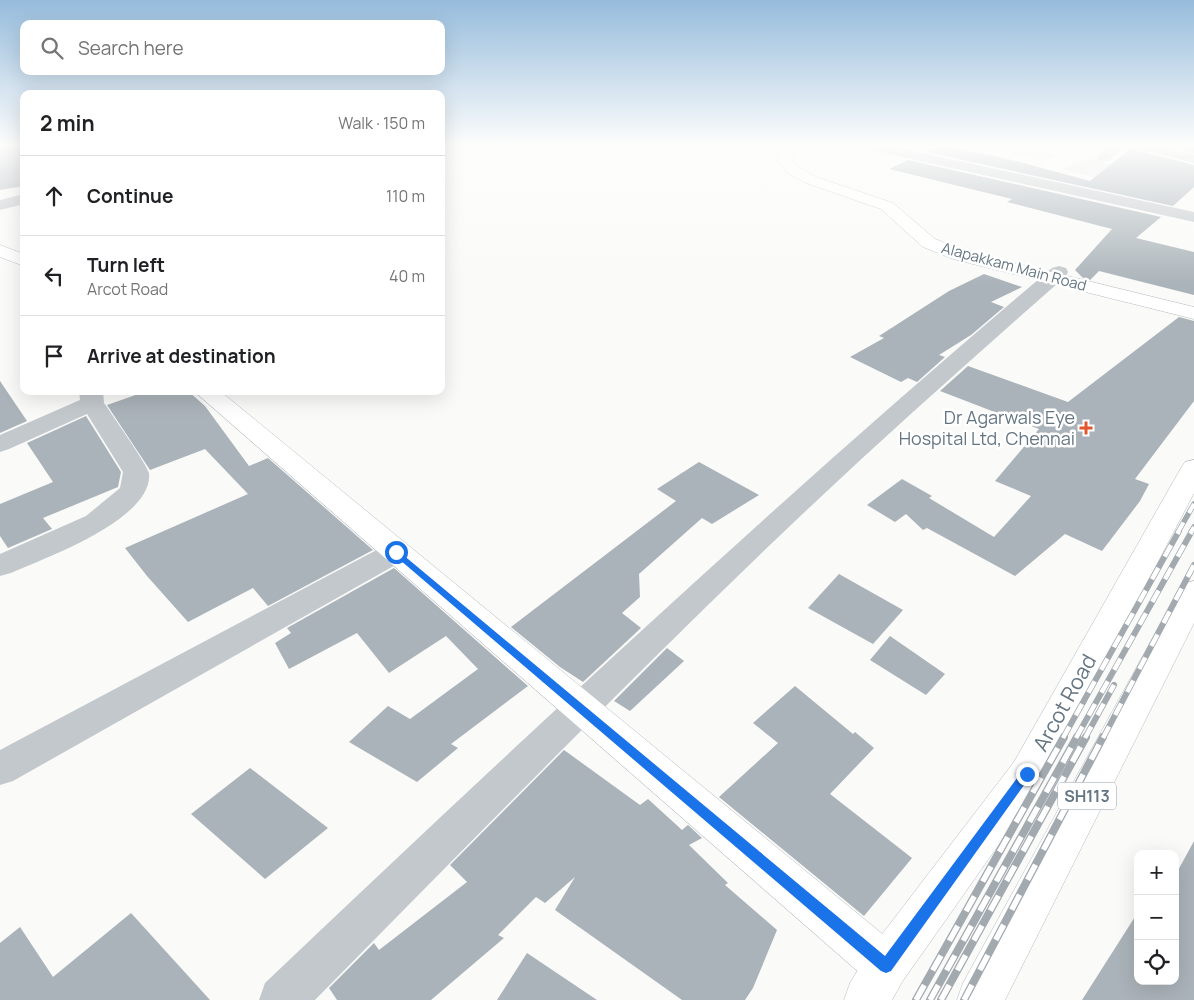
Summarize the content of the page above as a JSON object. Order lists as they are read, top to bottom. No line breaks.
{"streets":{"main road":["Alapakkam Main Road","Arcot Road","SH113"]},"places":{"health":["Dr Agarwals Eye Hospital Ltd, Chennai"]},"page":{"search":"Search here","heading":["2 min","Walk · 150 m"],"list":[["Continue","110 m"],["Turn left","Arcot Road","40 m"],"Arrive at destination"],"map_buttons":["+","−"]}}
